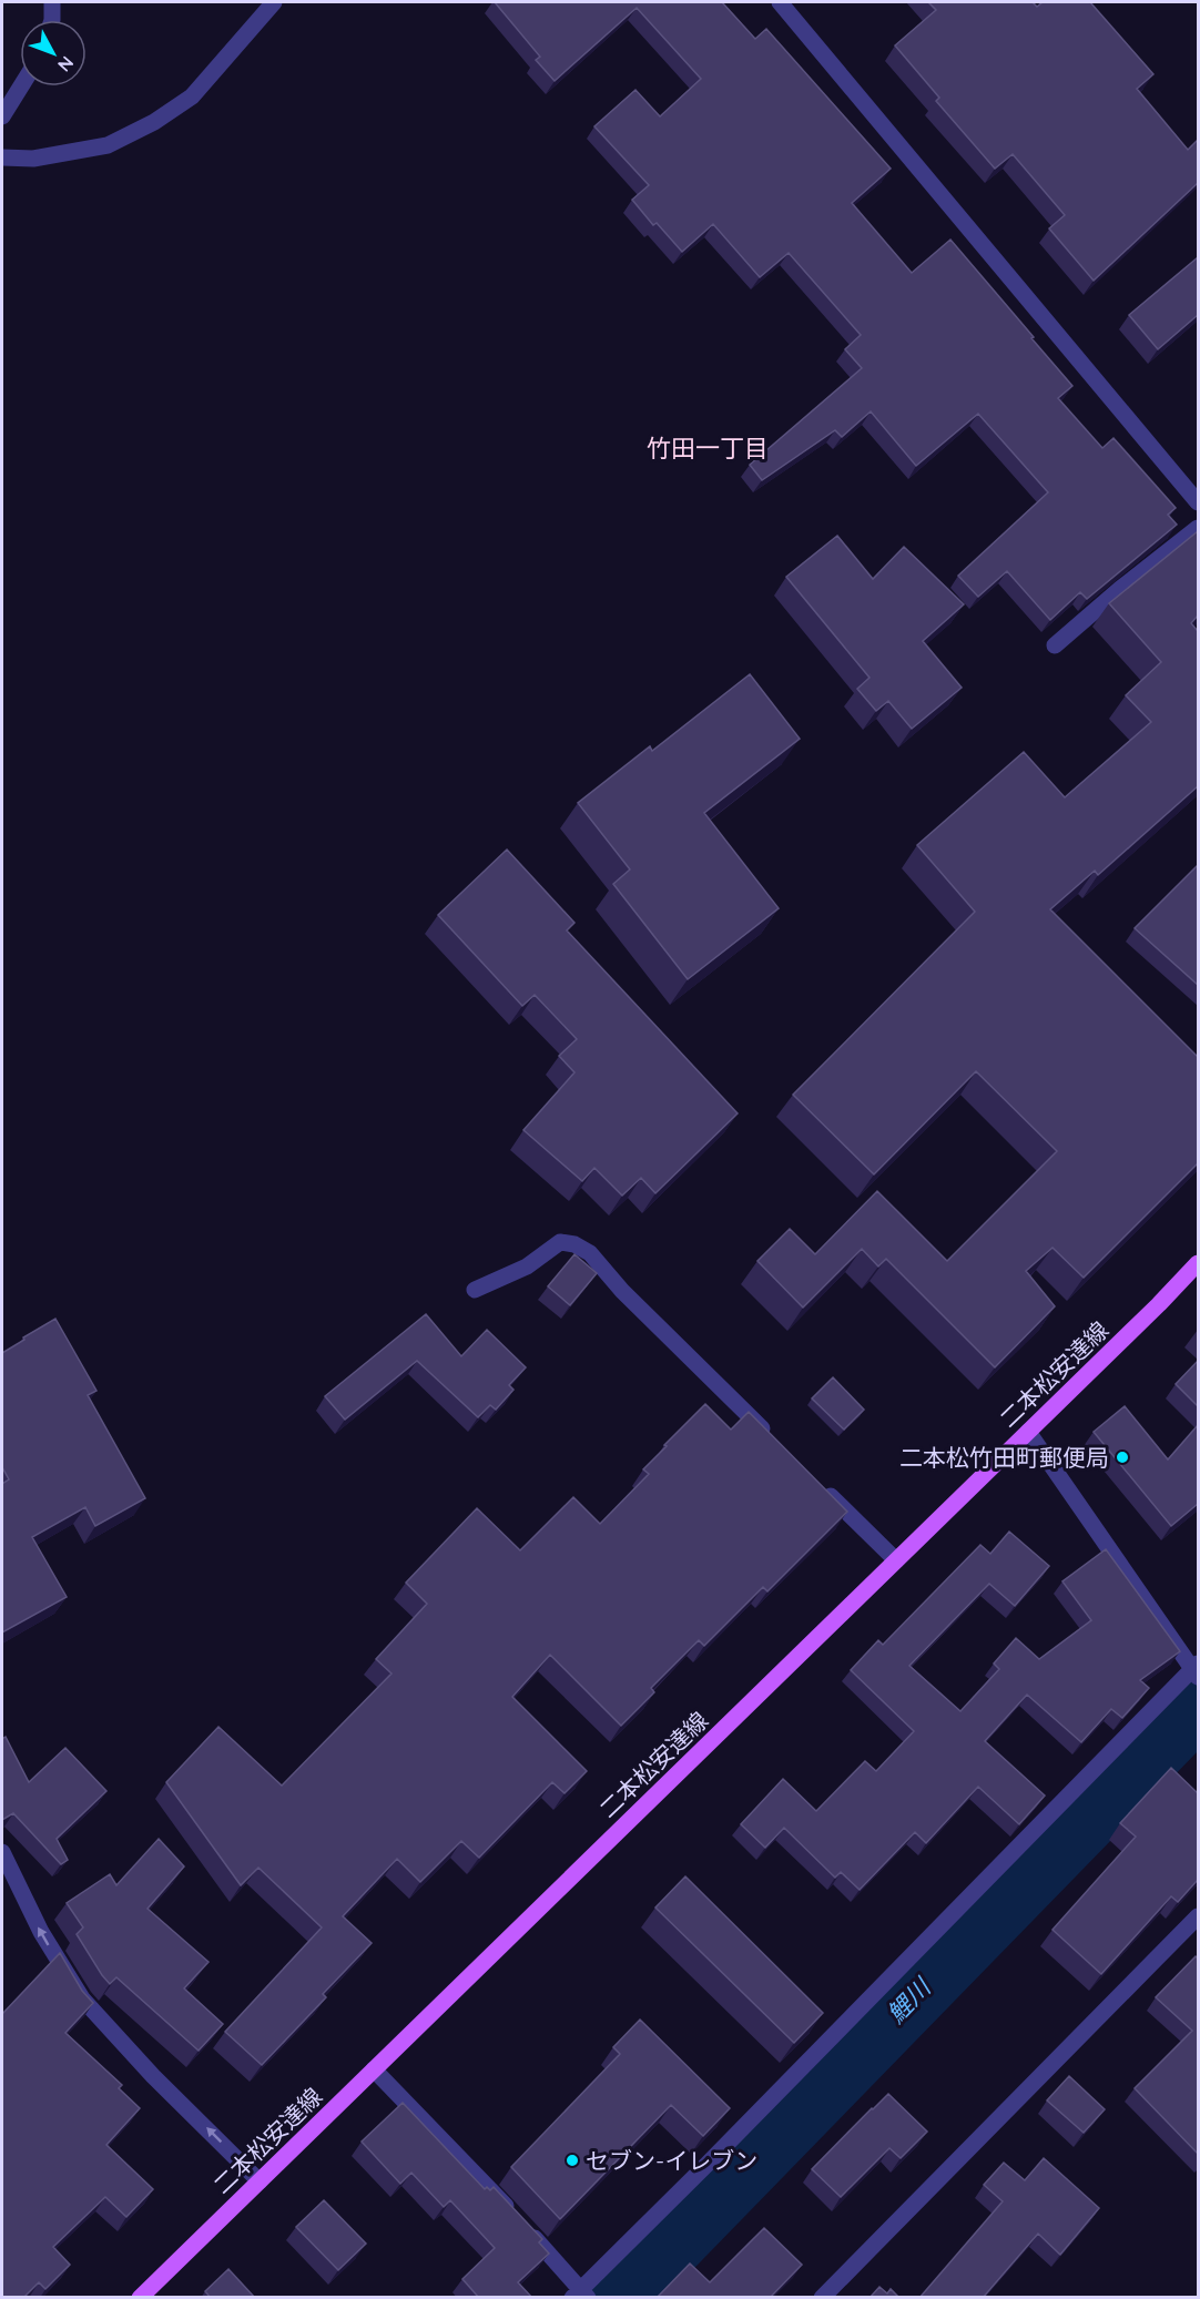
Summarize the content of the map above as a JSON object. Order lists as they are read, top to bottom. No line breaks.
{"streets":{"main road":["二本松安達線"]},"districts":["竹田一丁目"],"water":["鯉川"],"places":["二本松竹田町郵便局","セブン-イレブン"],"north":"bottom right"}
